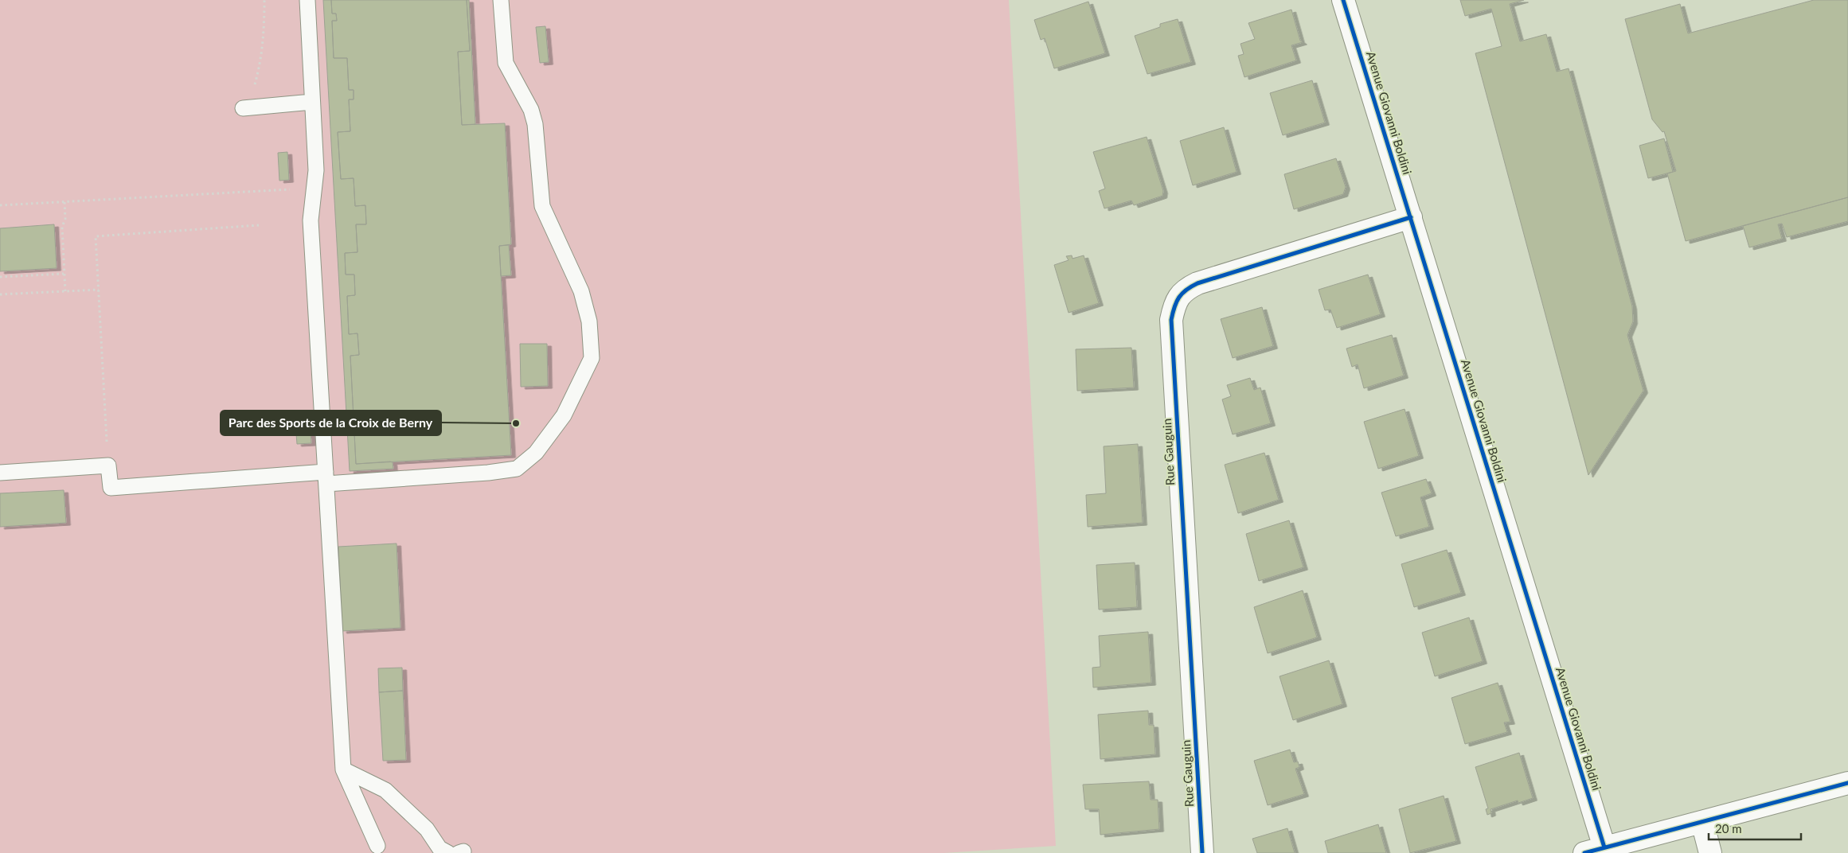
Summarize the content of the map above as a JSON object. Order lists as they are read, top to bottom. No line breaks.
{"streets":{"street":["Avenue Giovanni Boldini","Rue Gauguin"]},"crossings":[["Avenue Giovanni Boldini","Rue Gauguin"]],"places":["Parc des Sports de la Croix de Berny"],"scale_bar":"20 m"}
